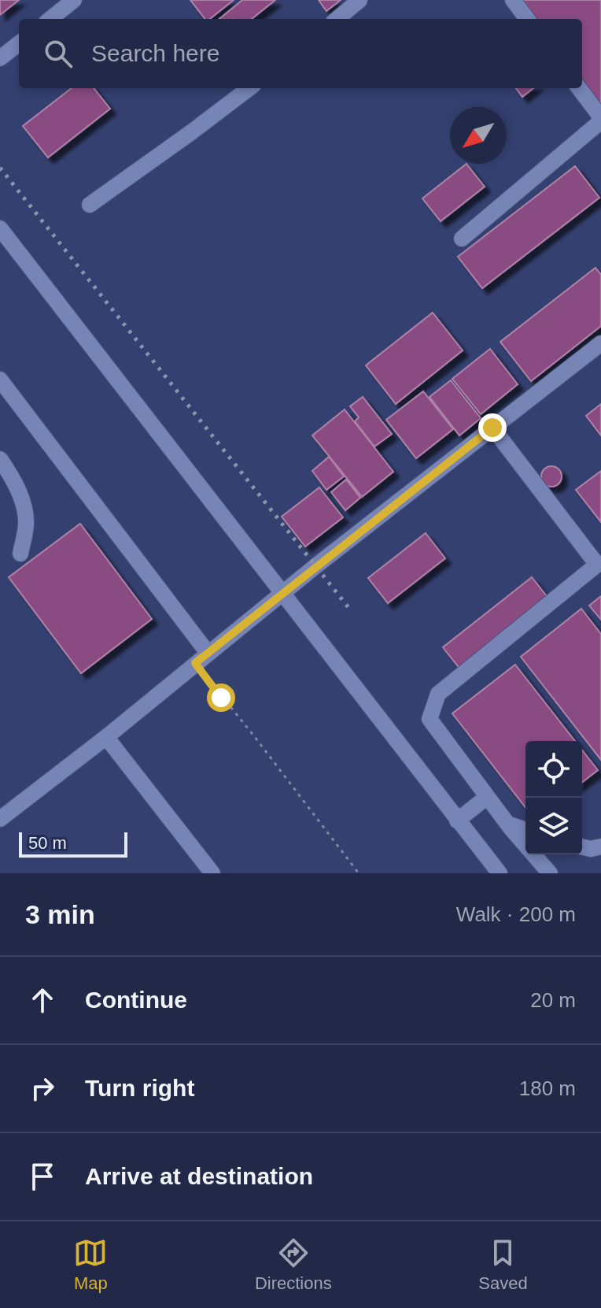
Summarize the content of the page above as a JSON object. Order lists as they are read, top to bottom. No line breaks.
{"scale_bar":"50 m","north":"bottom left","page":{"search":"Search here","scale":"50 m","heading":["3 min","Walk · 200 m"],"list":[["Continue","20 m"],["Turn right","180 m"],"Arrive at destination"],"nav":["Map","Directions","Saved"]}}
